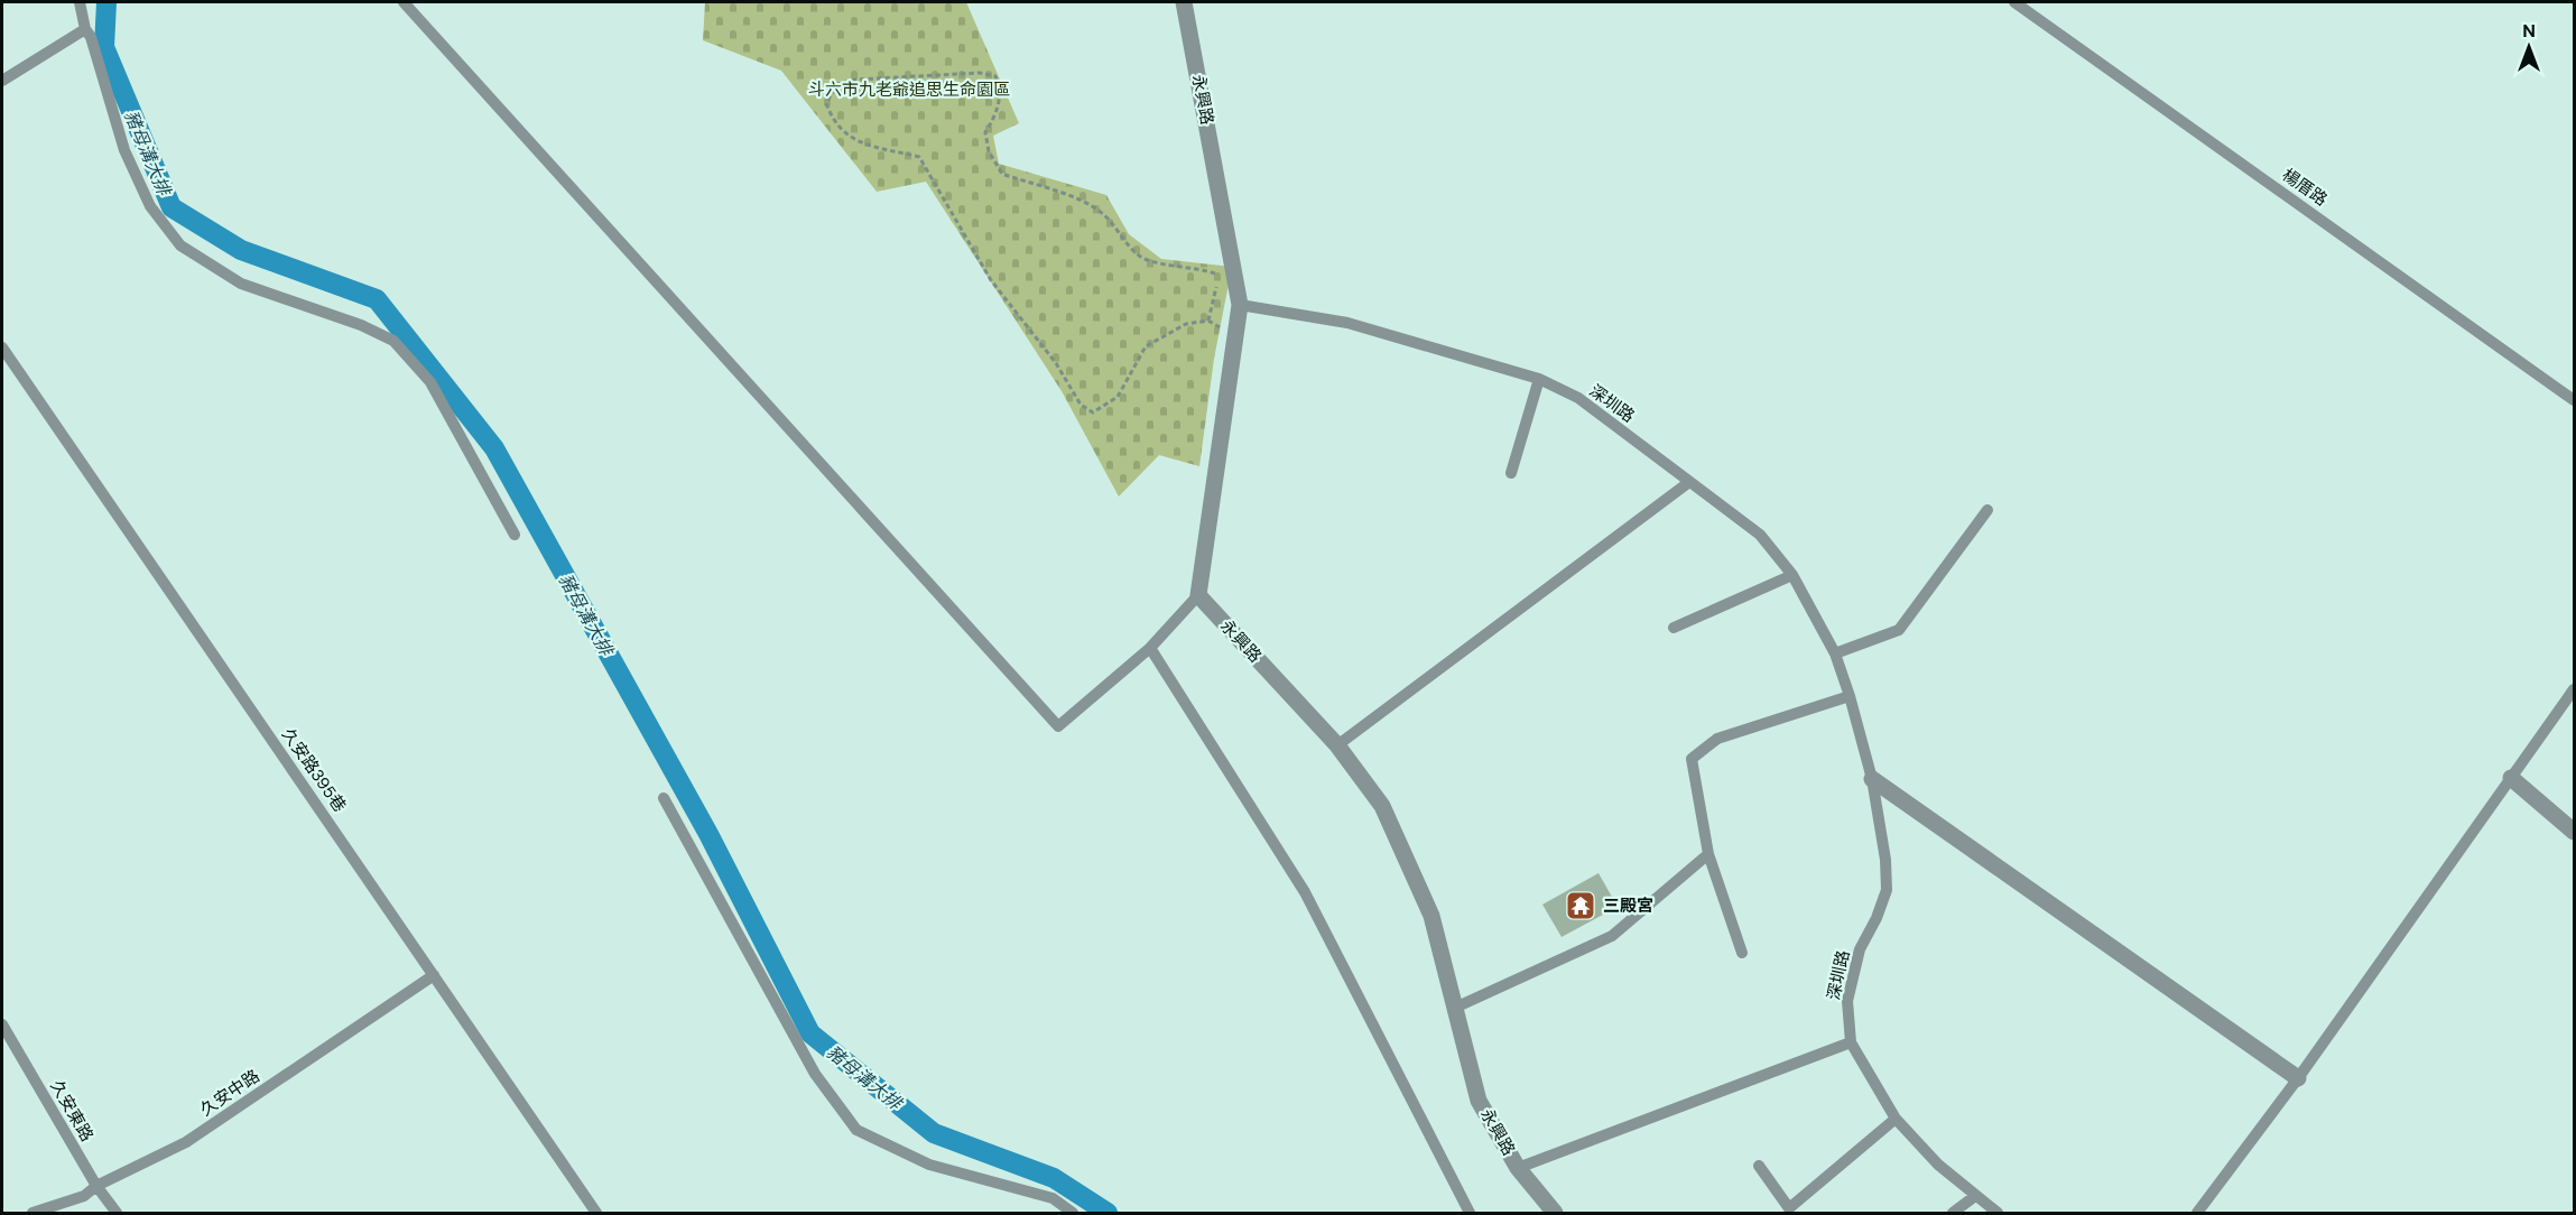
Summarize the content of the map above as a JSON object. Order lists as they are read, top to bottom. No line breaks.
{"streets":{"street":["永興路"],"lane":["楊厝路","深圳路","久安路395巷","久安中路","久安東路"]},"crossings":[["永興路","深圳路"],["久安路395巷","久安中路"],["久安中路","久安東路"]],"water":["豬母溝大排"],"parks":["斗六市九老爺追思生命園區"],"places":{"temple":["三殿宮"]},"north":"top"}
